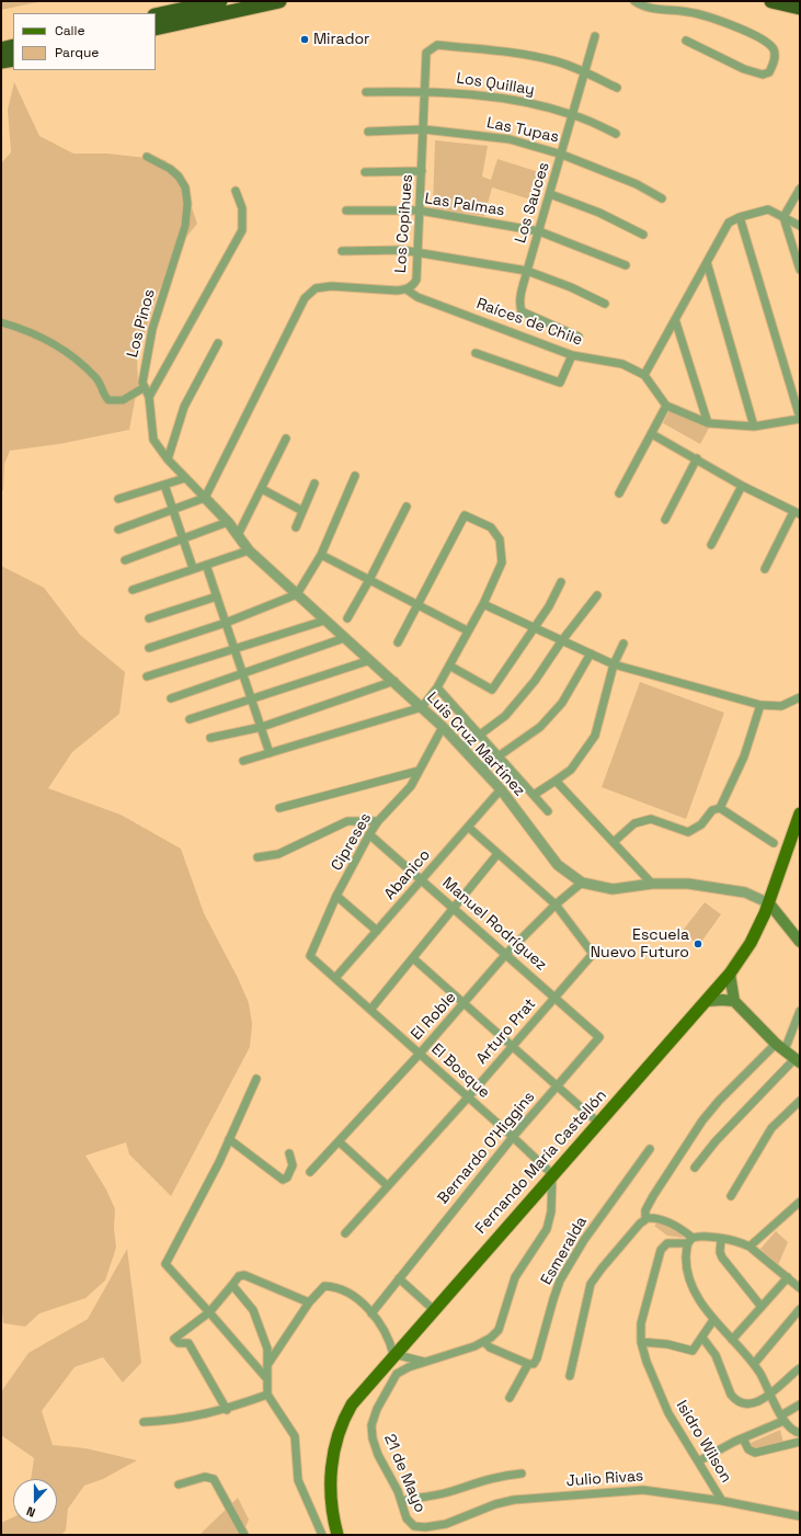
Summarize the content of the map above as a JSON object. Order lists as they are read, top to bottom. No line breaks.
{"streets":{"main road":["Fernando María Castellón"],"street":["Los Quillay","Las Tupas","Los Sauces","Las Palmas","Los Copihues","Raíces de Chile","Los Pinos","Luis Cruz Martínez","Cipreses","Abanico","Manuel Rodríguez","El Roble","Arturo Prat","El Bosque","Bernardo O'Higgins","Esmeralda","Isidro Wilson","21 de Mayo","Julio Rivas"]},"crossings":[["Los Quillay","Los Sauces"],["Los Quillay","Los Copihues"],["Las Tupas","Los Sauces"],["Las Tupas","Los Copihues"],["Los Sauces","Las Palmas"],["Los Sauces","Los Copihues"],["Las Palmas","Los Copihues"],["Los Copihues","Raíces de Chile"],["Los Copihues","Los Pinos"],["Los Copihues","Luis Cruz Martínez"],["Los Pinos","Luis Cruz Martínez"],["Luis Cruz Martínez","Cipreses"],["Luis Cruz Martínez","Abanico"],["Luis Cruz Martínez","El Roble"],["Luis Cruz Martínez","Fernando María Castellón"],["Cipreses","Manuel Rodríguez"],["Cipreses","El Bosque"],["Abanico","Manuel Rodríguez"],["Abanico","El Bosque"],["Manuel Rodríguez","El Roble"],["Manuel Rodríguez","Arturo Prat"],["Manuel Rodríguez","Bernardo O'Higgins"],["El Roble","Arturo Prat"],["El Roble","El Bosque"],["Arturo Prat","El Bosque"],["El Bosque","Bernardo O'Higgins"],["El Bosque","Fernando María Castellón"],["El Bosque","21 de Mayo"],["Fernando María Castellón","21 de Mayo"],["Isidro Wilson","Julio Rivas"],["21 de Mayo","Julio Rivas"]],"places":["Mirador","Escuela Nuevo Futuro"],"legend":["Calle","Parque"],"north":"bottom"}
